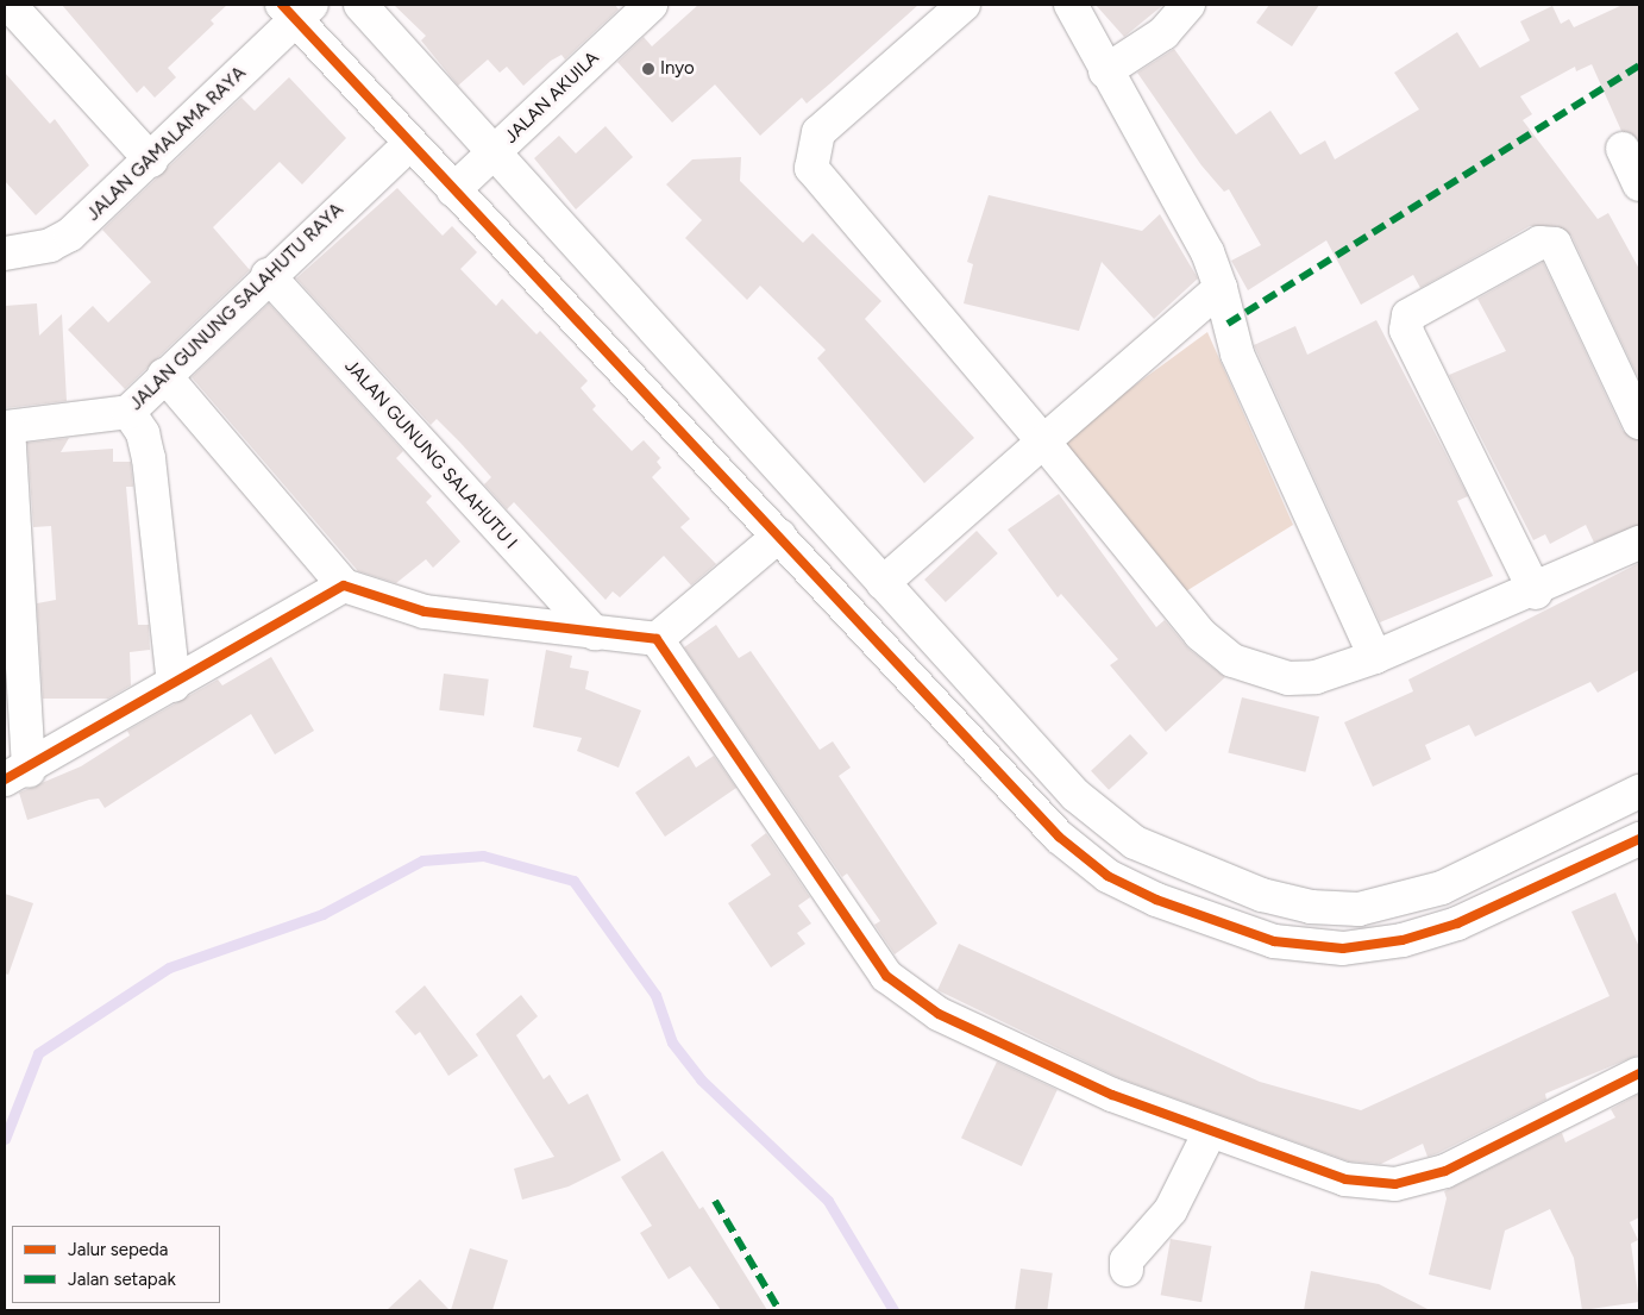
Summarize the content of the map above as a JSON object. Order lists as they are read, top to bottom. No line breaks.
{"streets":{"street":["JALAN AKUILA","JALAN GAMALAMA RAYA","JALAN GUNUNG SALAHUTU RAYA","JALAN GUNUNG SALAHUTU I"]},"crossings":[["JALAN GUNUNG SALAHUTU RAYA","JALAN GUNUNG SALAHUTU I"]],"places":["Inyo"],"legend":["Jalur sepeda","Jalan setapak"]}
